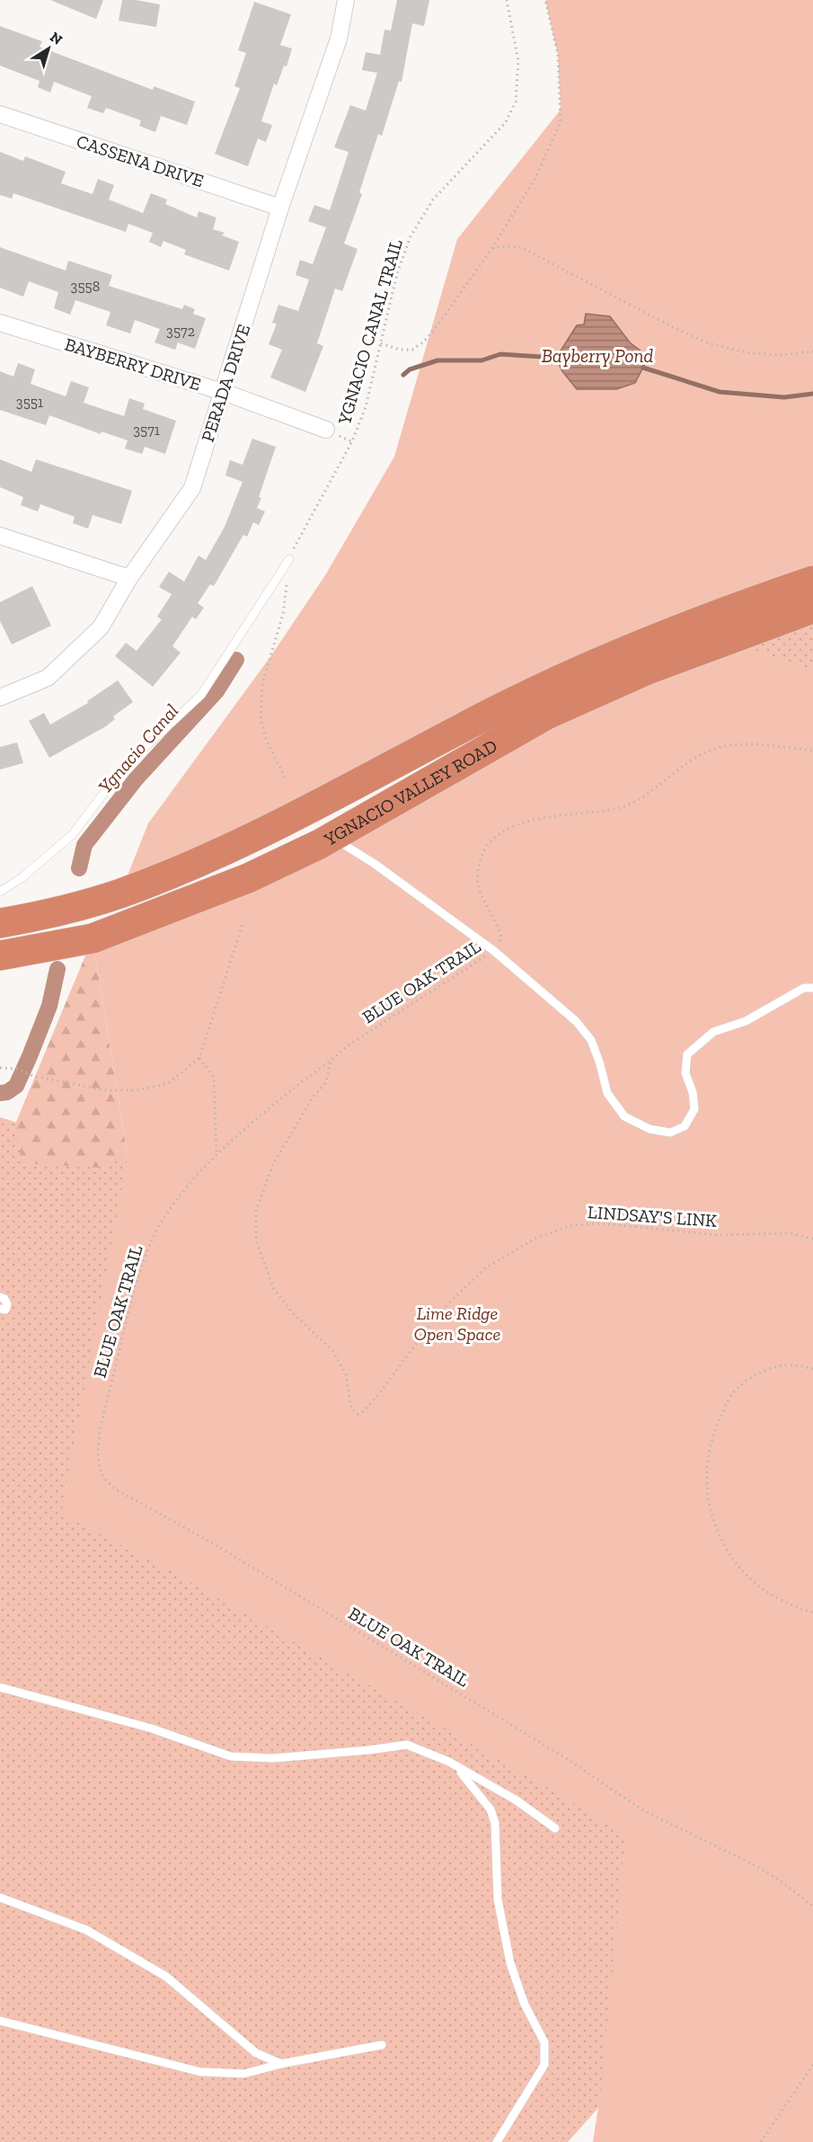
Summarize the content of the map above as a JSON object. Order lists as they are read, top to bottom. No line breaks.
{"streets":{"highway":["YGNACIO VALLEY ROAD"],"street":["CASSENA DRIVE","BAYBERRY DRIVE","PERADA DRIVE"],"path":["YGNACIO CANAL TRAIL","BLUE OAK TRAIL","LINDSAY'S LINK"]},"crossings":[["CASSENA DRIVE","PERADA DRIVE"],["BAYBERRY DRIVE","PERADA DRIVE"],["BLUE OAK TRAIL","LINDSAY'S LINK"]],"water":["Bayberry Pond","Ygnacio Canal"],"parks":["Lime Ridge Open Space"],"house_numbers":["3558","3572","3551","3571"],"north":"top right"}
